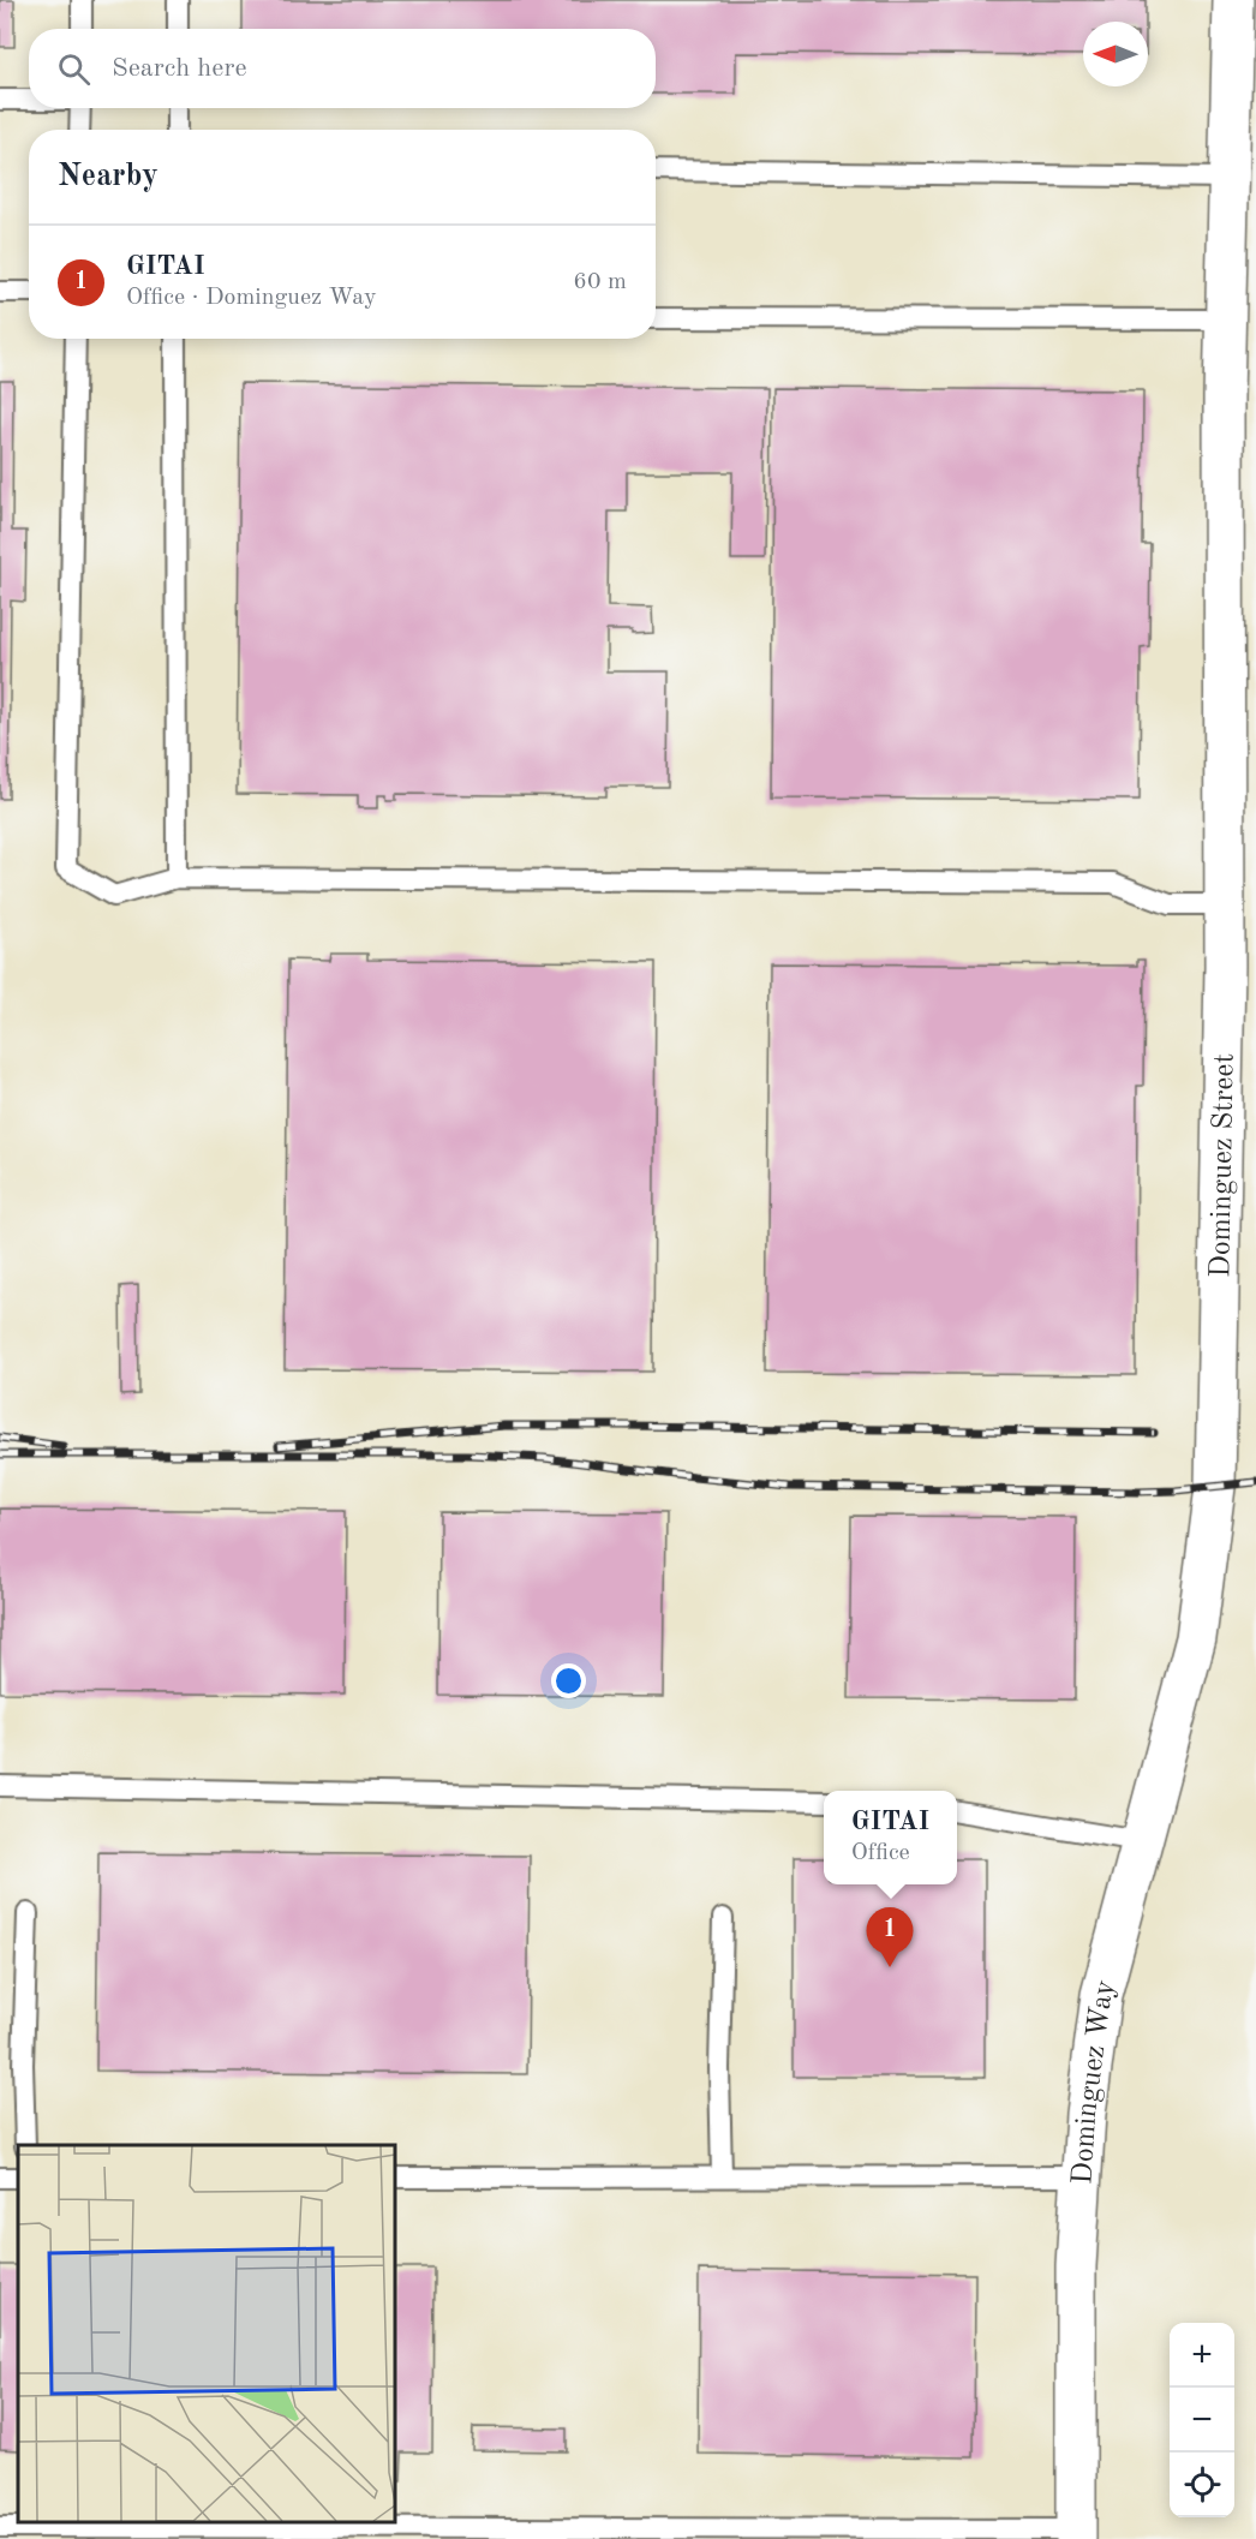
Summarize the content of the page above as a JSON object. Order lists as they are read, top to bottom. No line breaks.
{"streets":{"street":["Dominguez Street","Dominguez Way"]},"crossings":[["Dominguez Street","Dominguez Way"]],"north":"left","page":{"search":"Search here","heading":"Nearby","list":[{"mark":"1","name":"GITAI","note":"Office · Dominguez Way","value":"60 m"}],"popup":["GITAI","Office"],"pins":"1","map_buttons":["+","−"]}}
